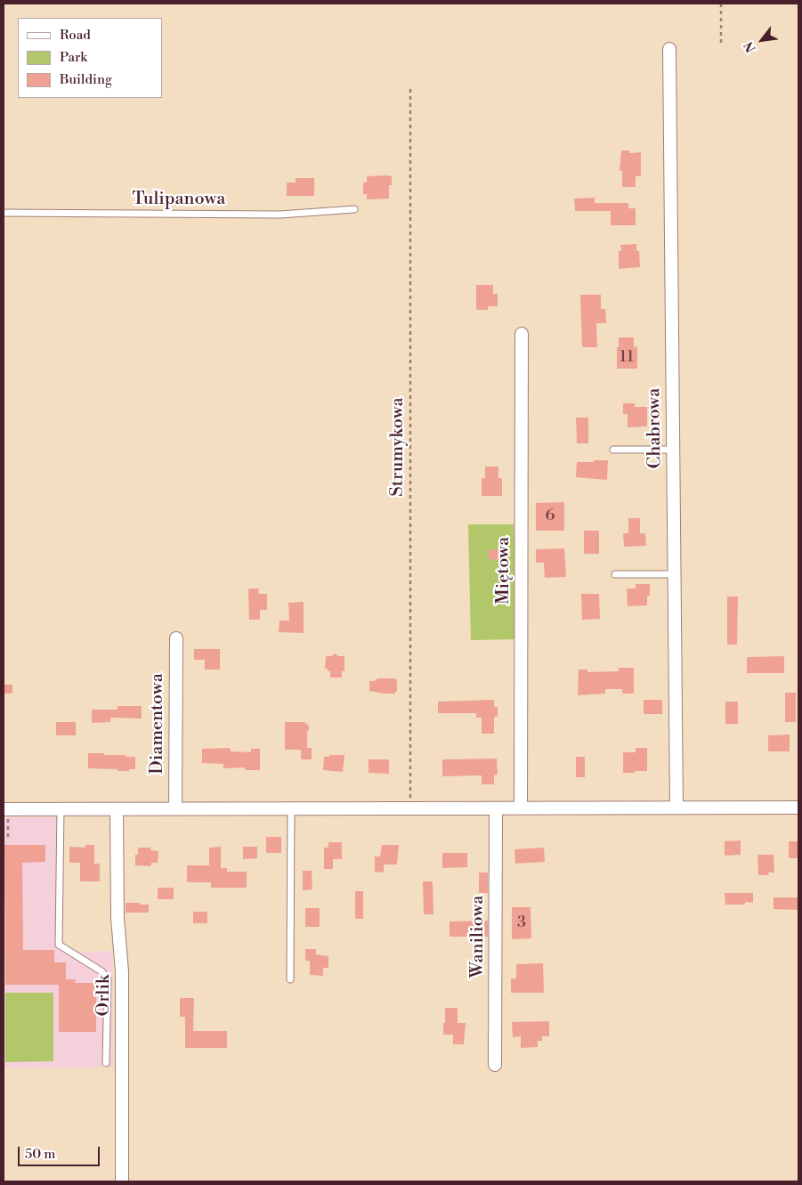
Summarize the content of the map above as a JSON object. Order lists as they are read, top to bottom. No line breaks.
{"streets":{"street":["Chabrowa","Miętowa","Diamentowa","Waniliowa","Orlik"],"lane":["Tulipanowa"],"path":["Strumykowa"]},"house_numbers":["11","6","3"],"legend":["Road","Park","Building"],"scale_bar":"50 m","north":"bottom left"}
